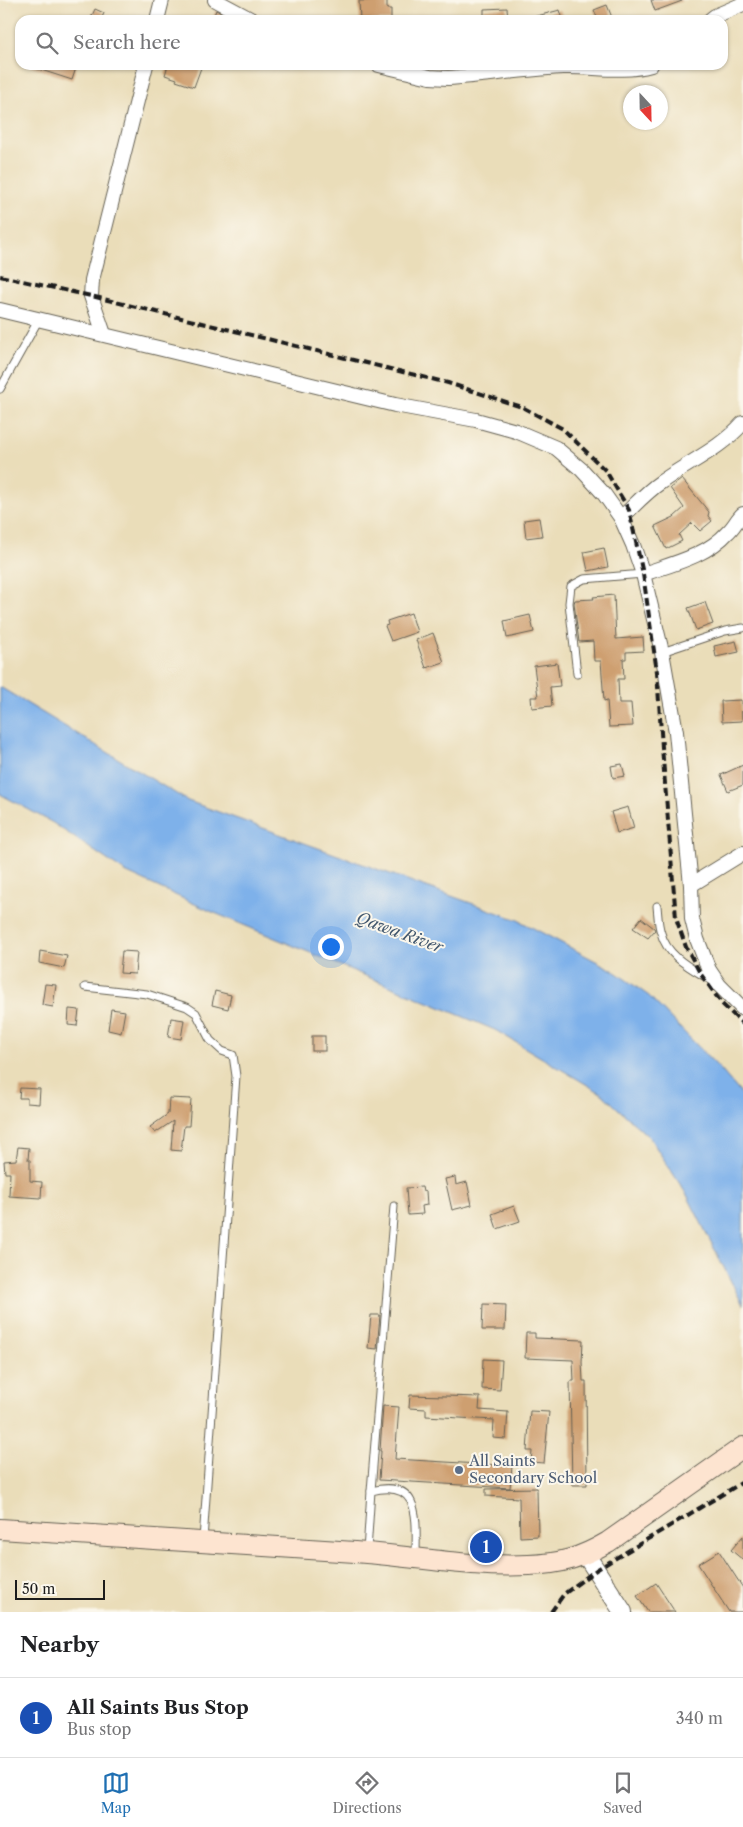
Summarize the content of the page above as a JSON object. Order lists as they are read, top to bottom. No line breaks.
{"water":["Qawa River"],"places":["All Saints Secondary School"],"scale_bar":"50 m","north":"bottom","page":{"search":"Search here","pins":"1","scale":"50 m","heading":"Nearby","list":[{"mark":"1","name":"All Saints Bus Stop","note":"Bus stop","value":"340 m"}],"nav":["Map","Directions","Saved"]}}
